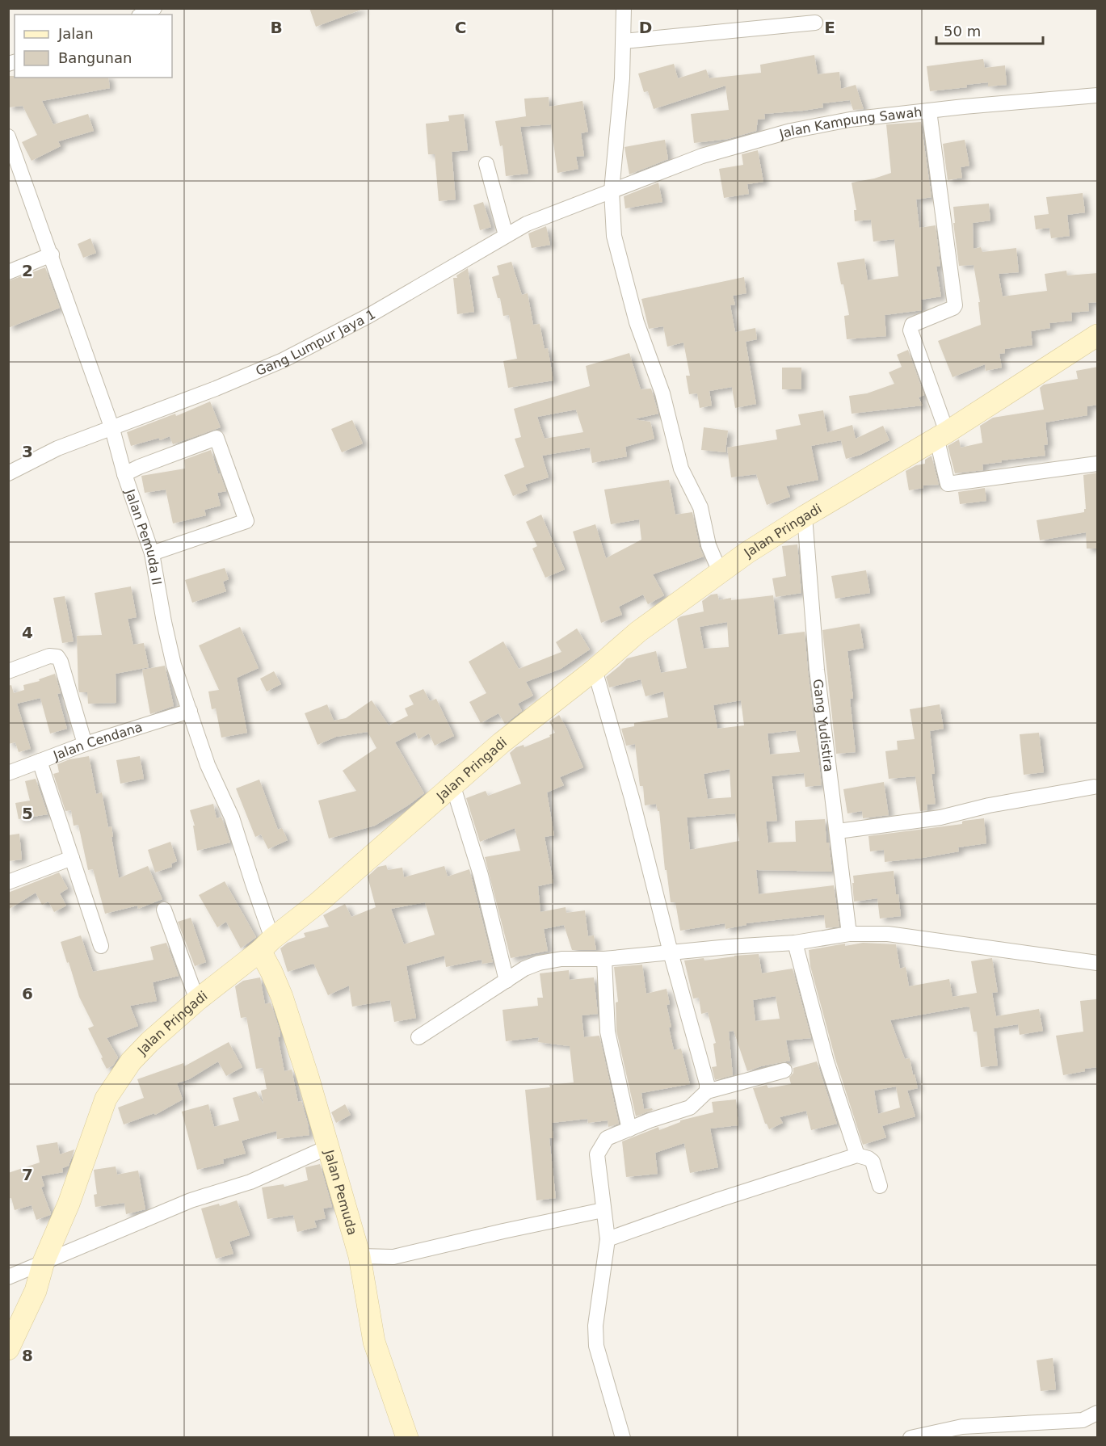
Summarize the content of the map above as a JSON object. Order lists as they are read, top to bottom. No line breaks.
{"streets":{"street":["Jalan Kampung Sawah","Gang Lumpur Jaya 1","Jalan Pringadi","Jalan Pemuda II","Gang Yudistira","Jalan Cendana","Jalan Pemuda"]},"crossings":[["Jalan Kampung Sawah","Gang Lumpur Jaya 1"],["Gang Lumpur Jaya 1","Jalan Pemuda II"],["Jalan Pringadi","Jalan Pemuda II"],["Jalan Pringadi","Gang Yudistira"],["Jalan Pringadi","Jalan Pemuda"],["Jalan Pemuda II","Jalan Cendana"],["Jalan Pemuda II","Jalan Pemuda"]],"legend":["Jalan","Bangunan"],"scale_bar":"50 m","grid":{"columns":["B","C","D","E"],"rows":["2","3","4","5","6","7","8"]}}
